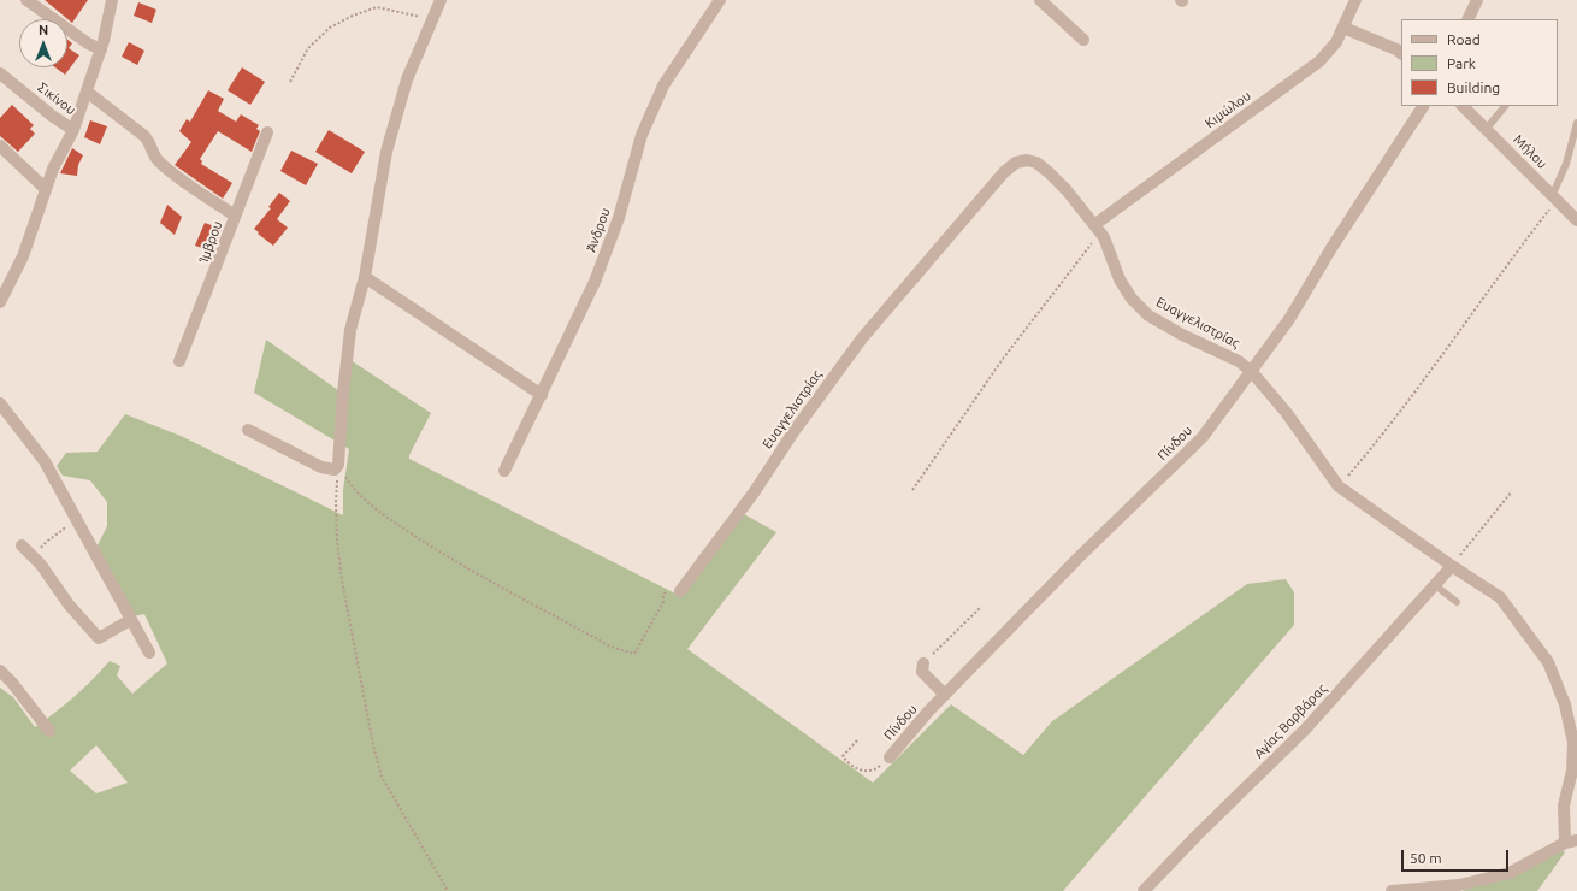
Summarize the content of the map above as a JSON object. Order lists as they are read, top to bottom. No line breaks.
{"streets":{"street":["Σικίνου","Κιμώλου","Μήλου","Άνδρου","Ίμβρου","Ευαγγελιστρίας","Πίνδου","Αγίας Βαρβάρας"]},"crossings":[["Κιμώλου","Ευαγγελιστρίας"],["Ευαγγελιστρίας","Πίνδου"],["Ευαγγελιστρίας","Αγίας Βαρβάρας"]],"legend":["Road","Park","Building"],"scale_bar":"50 m","north":"top"}
